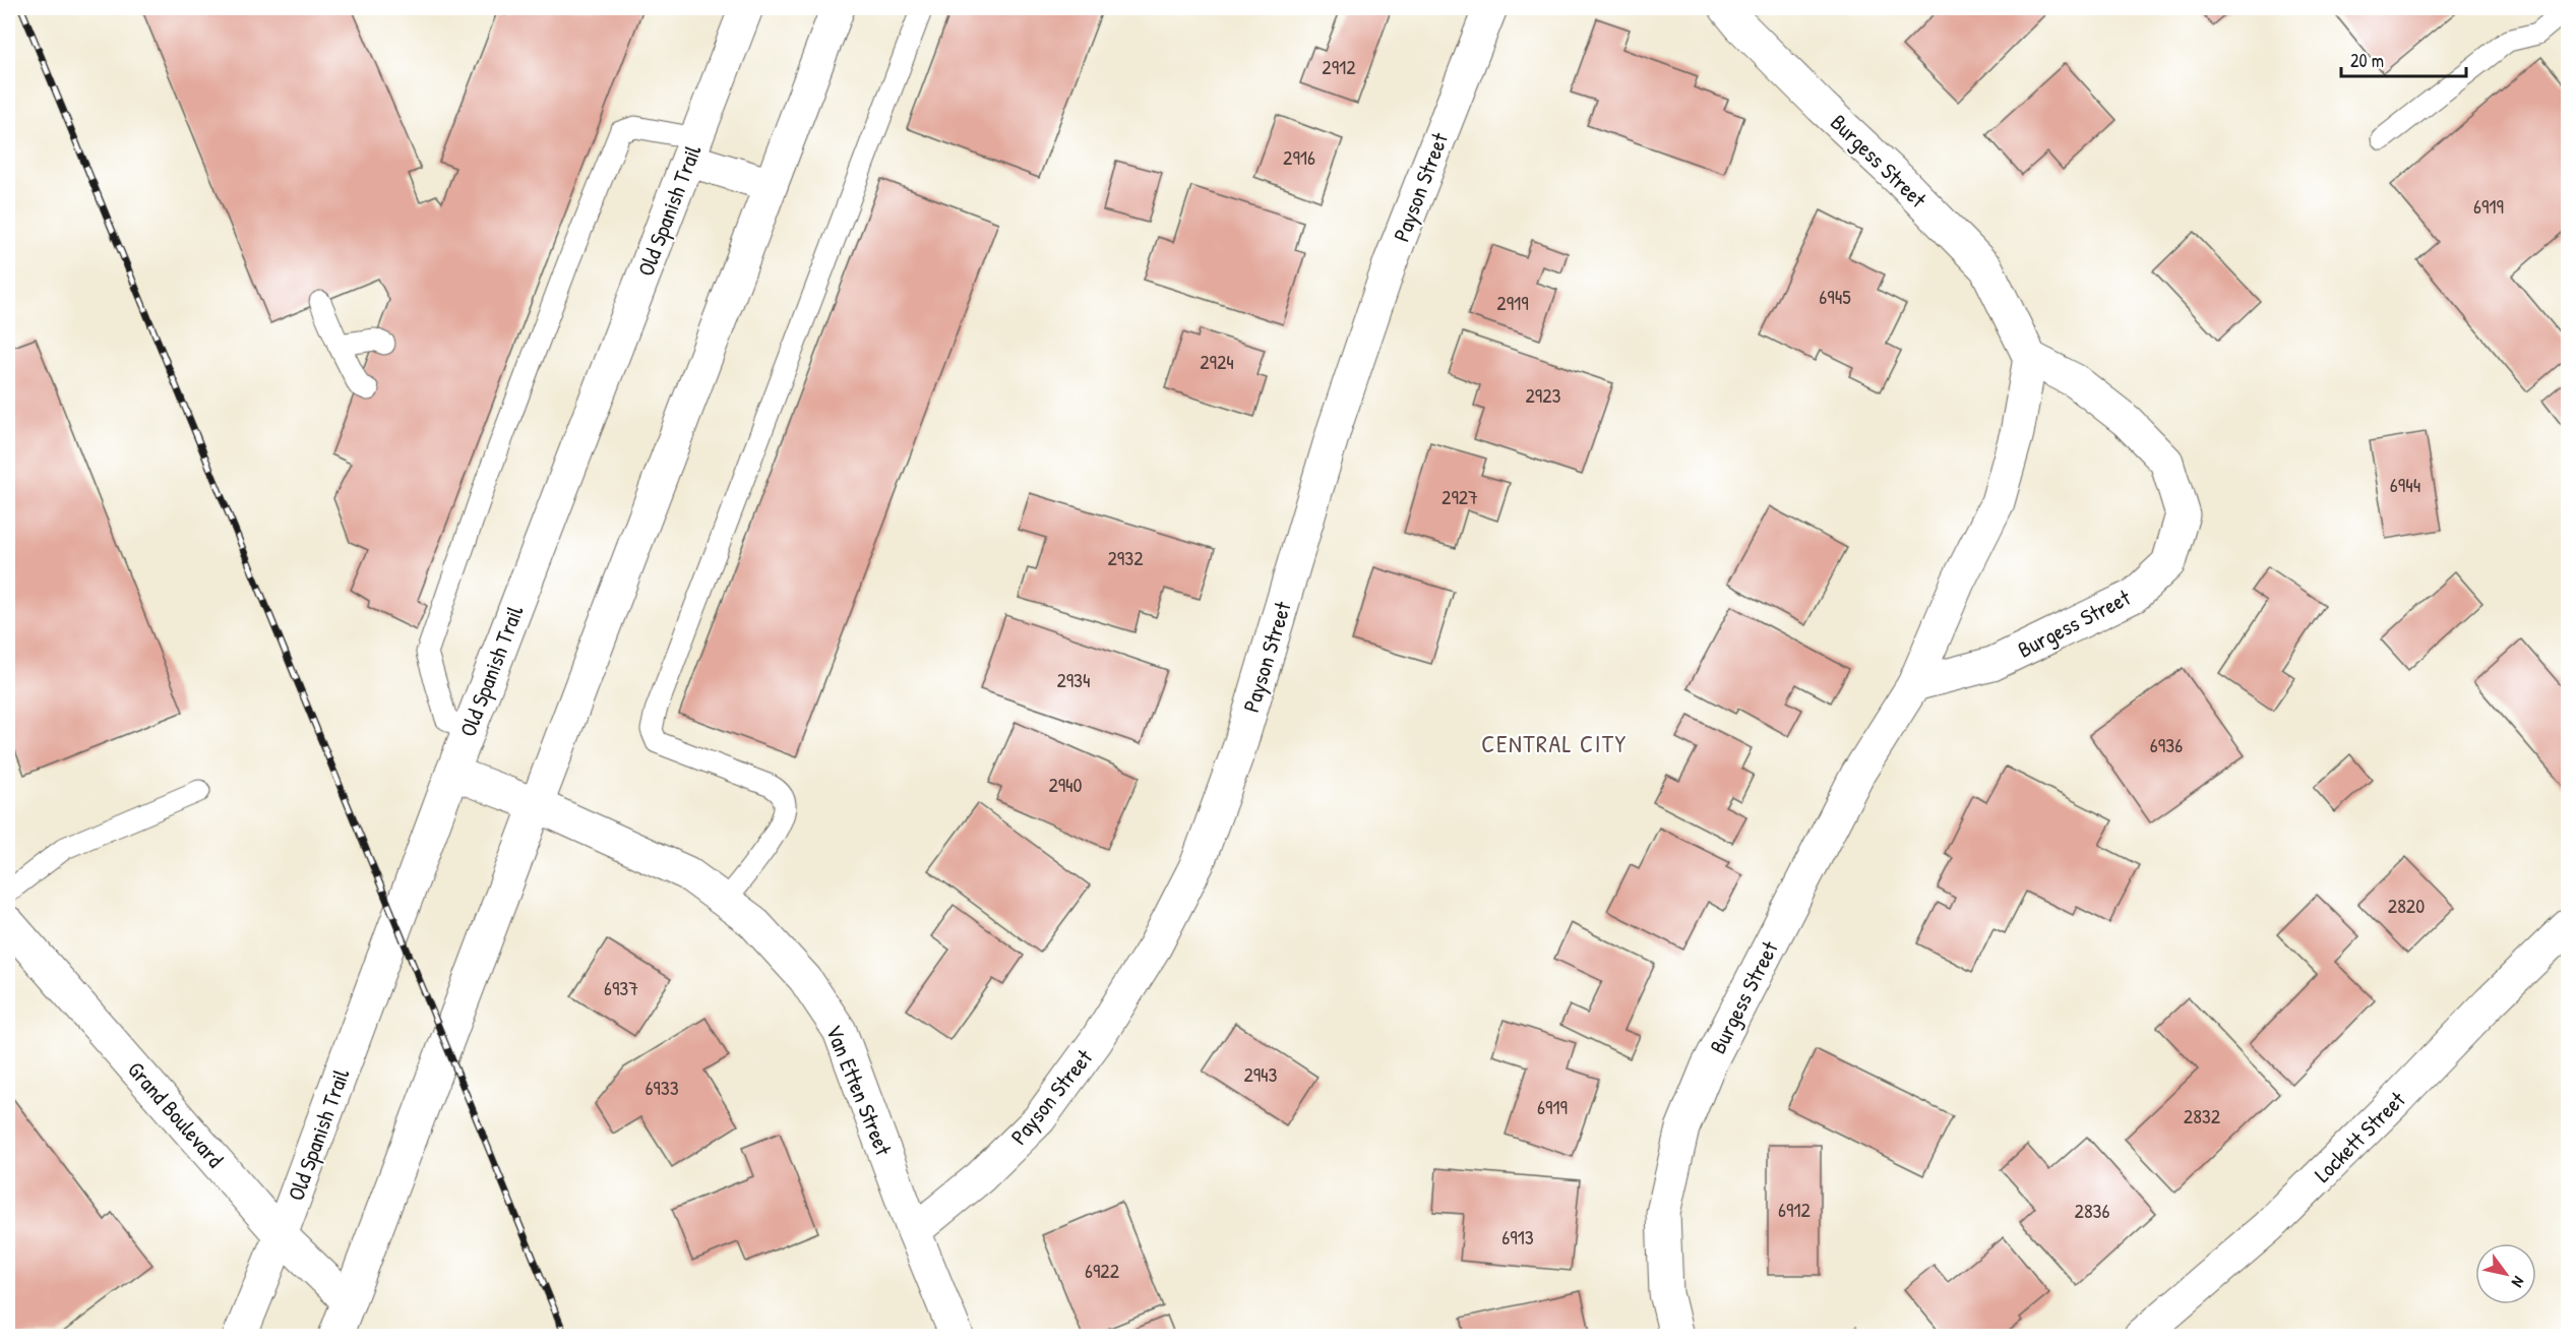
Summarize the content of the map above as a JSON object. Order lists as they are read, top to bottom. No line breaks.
{"streets":{"street":["Burgess Street","Payson Street","Old Spanish Trail","Van Etten Street","Grand Boulevard","Lockett Street"]},"crossings":[["Payson Street","Van Etten Street"],["Old Spanish Trail","Van Etten Street"],["Old Spanish Trail","Grand Boulevard"]],"districts":["CENTRAL CITY"],"house_numbers":["2912","2916","6919","6945","2919","2924","2923","6944","2927","2932","2934","6936","2940","2820","6937","2943","6933","6919","2832","6912","2836","6913","6922"],"scale_bar":"20 m","north":"bottom right"}
